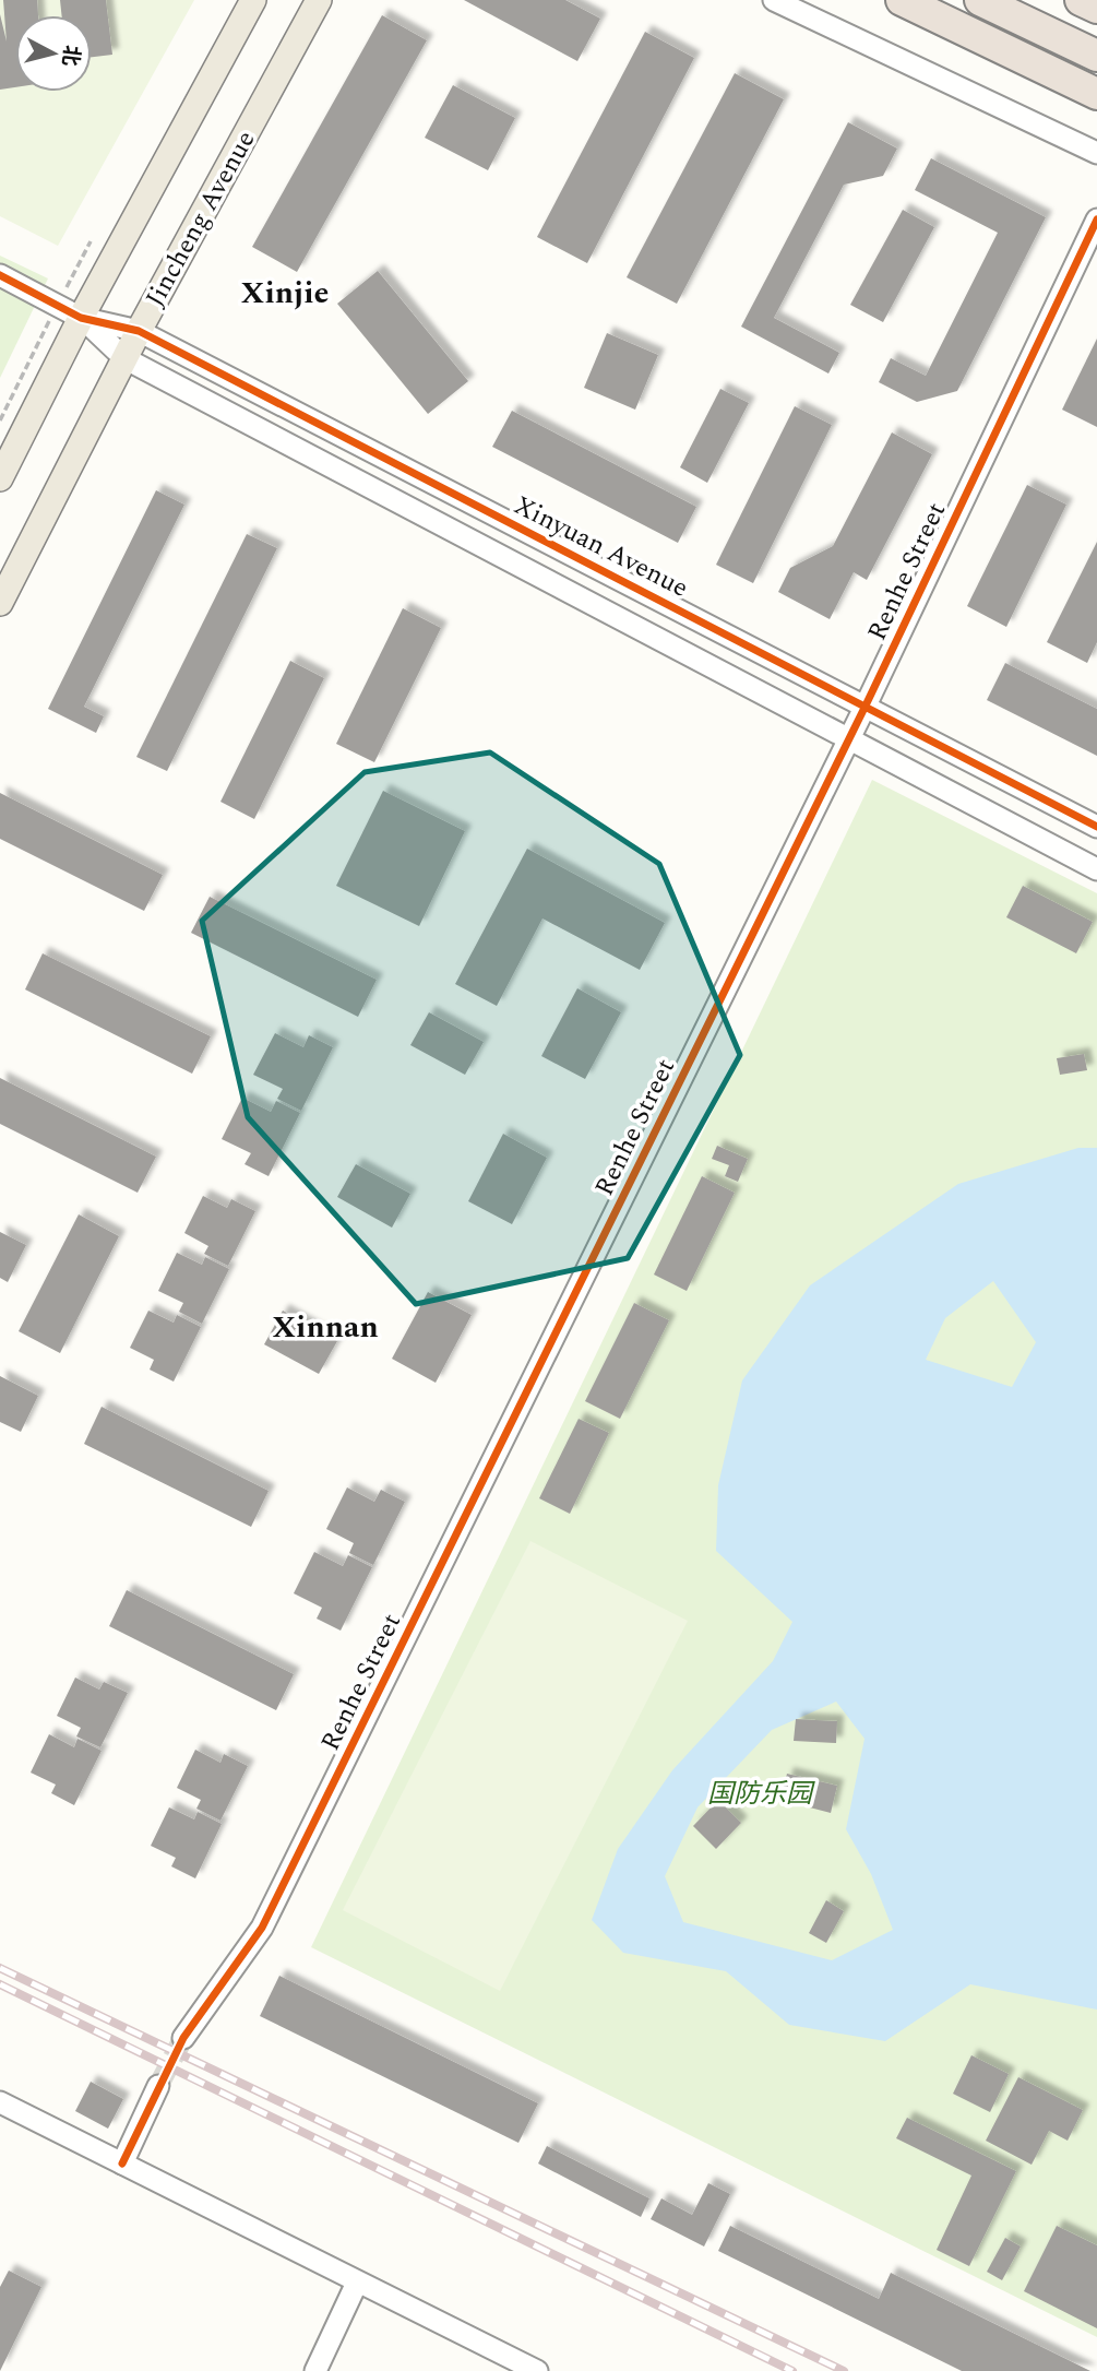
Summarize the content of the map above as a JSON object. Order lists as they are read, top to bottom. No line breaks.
{"streets":{"main road":["Jincheng Avenue"],"street":["Xinyuan Avenue","Renhe Street"]},"crossings":[["Jincheng Avenue","Xinyuan Avenue"],["Xinyuan Avenue","Renhe Street"]],"districts":["Xinjie","Xinnan"],"parks":["国防乐园"],"north":"right"}
